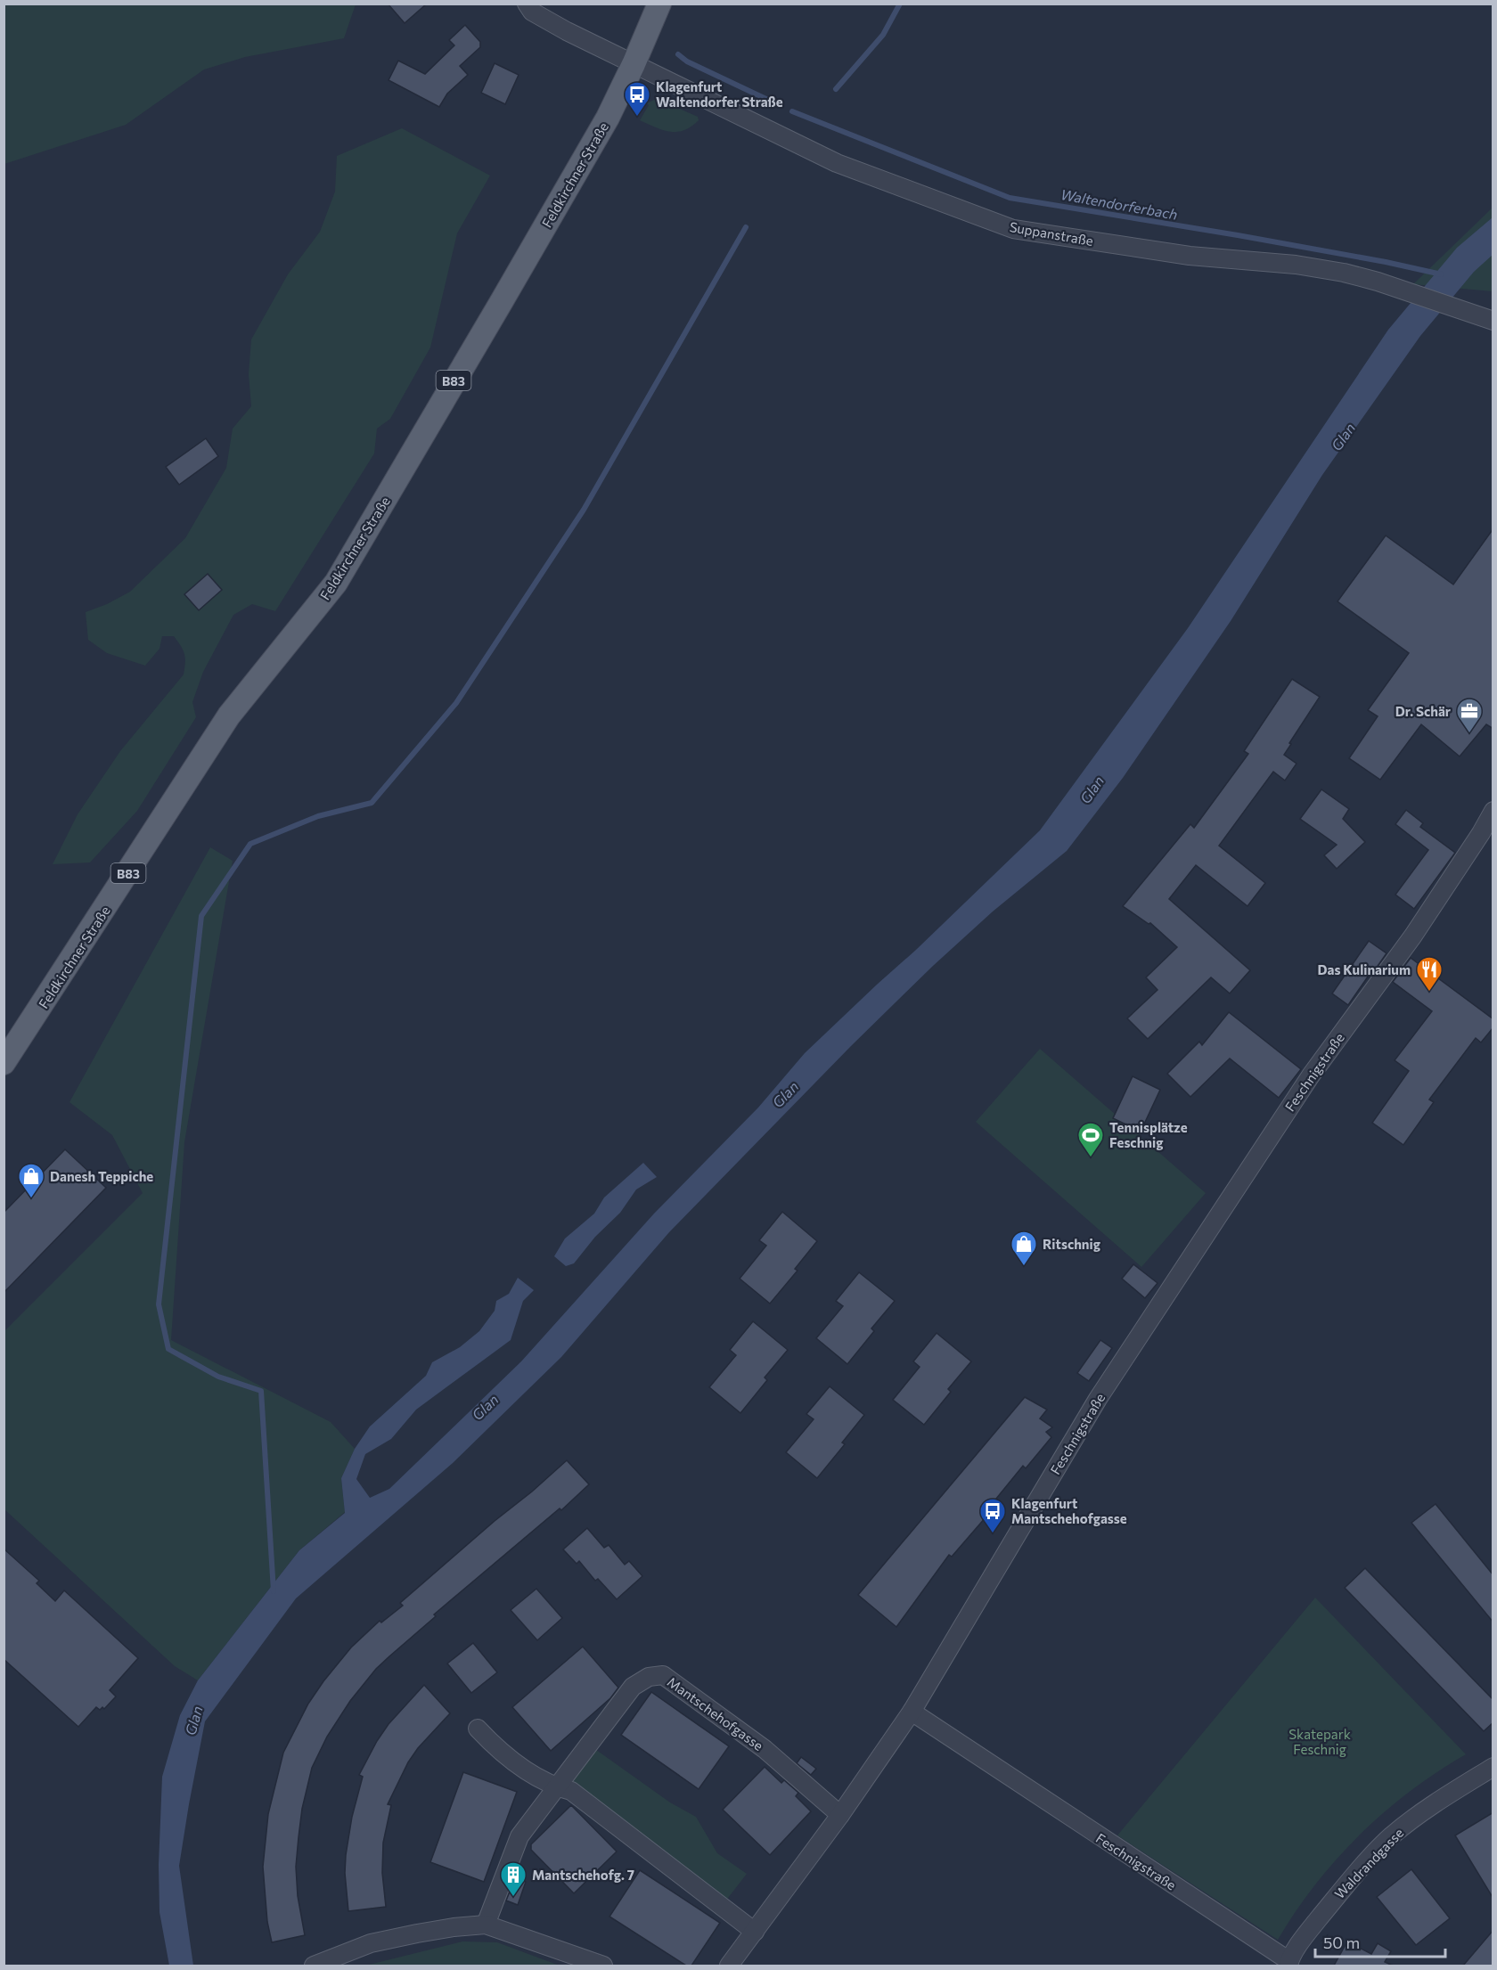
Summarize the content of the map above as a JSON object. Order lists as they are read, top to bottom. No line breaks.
{"streets":{"main road":["Feldkirchner Straße","B83"],"street":["Suppanstraße","Feschnigstraße","Mantschehofgasse","Waldrandgasse"]},"crossings":[["Feldkirchner Straße","Suppanstraße"],["Feschnigstraße","Waldrandgasse"]],"water":["Waltendorferbach","Glan"],"parks":["Skatepark Feschnig"],"places":{"bus stop":["Klagenfurt Waltendorfer Straße","Klagenfurt Mantschehofgasse"],"office":["Dr. Schär"],"restaurant":["Das Kulinarium"],"sports":["Tennisplätze Feschnig"],"shop":["Danesh Teppiche","Ritschnig"],"building":["Mantschehofg. 7"]},"scale_bar":"50 m"}
